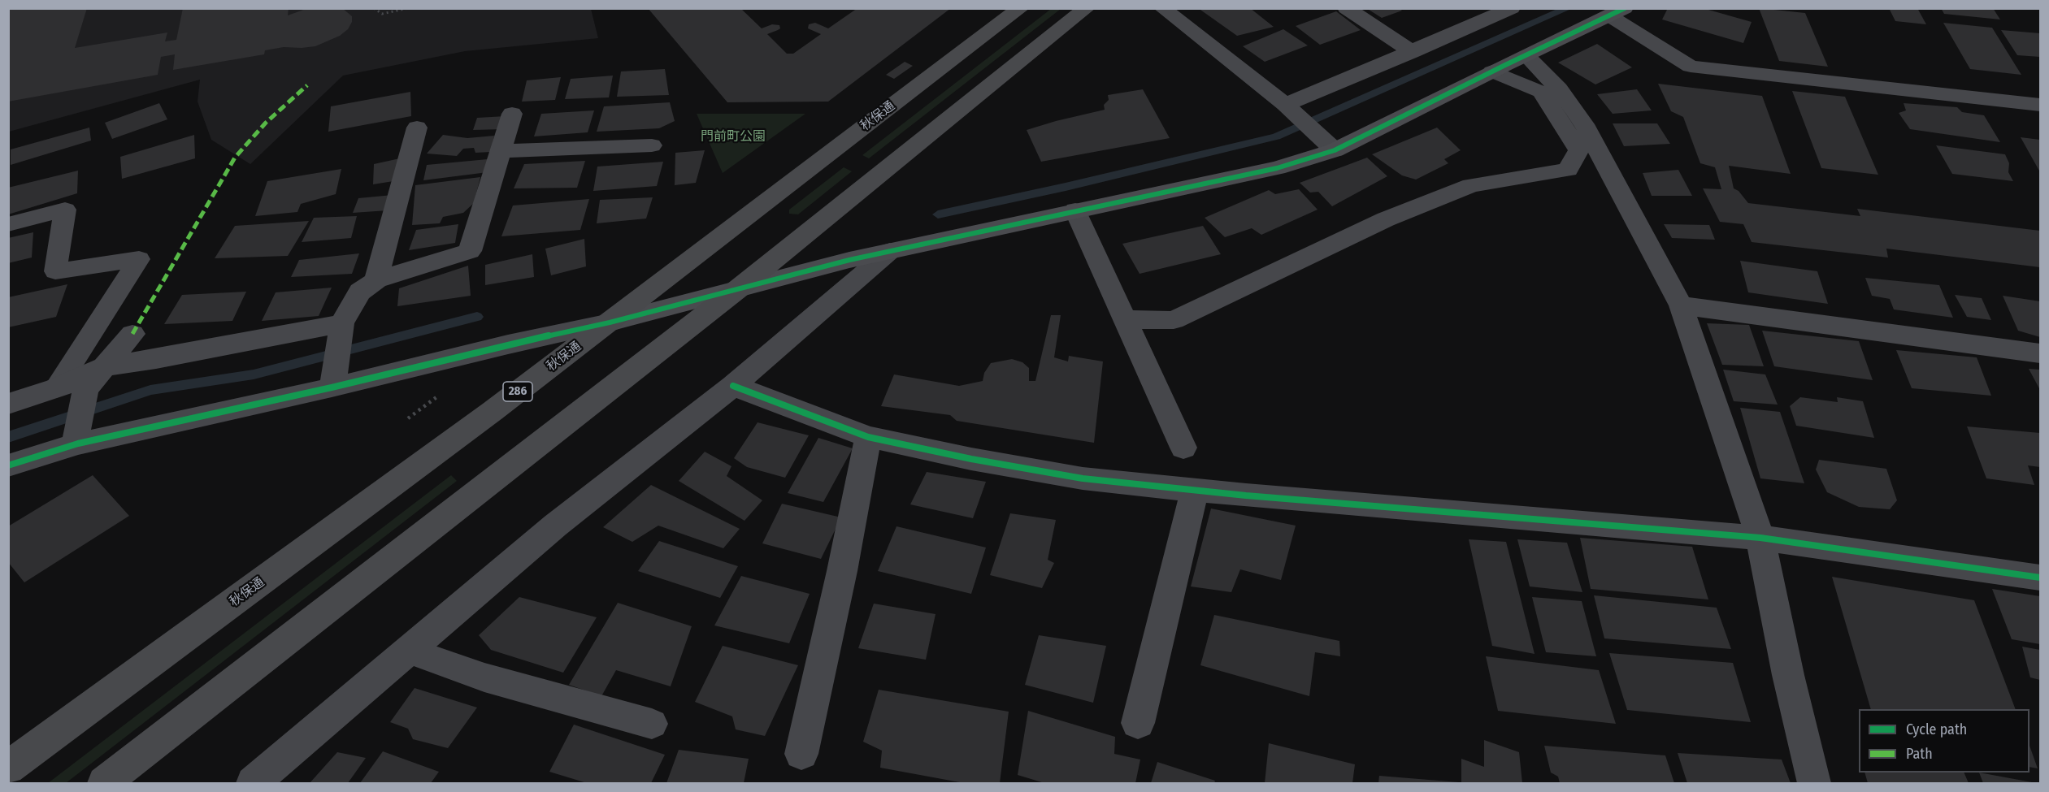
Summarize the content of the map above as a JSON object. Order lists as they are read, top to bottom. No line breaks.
{"streets":{"highway":["秋保通","286"]},"parks":["門前町公園"],"legend":["Cycle path","Path"]}
